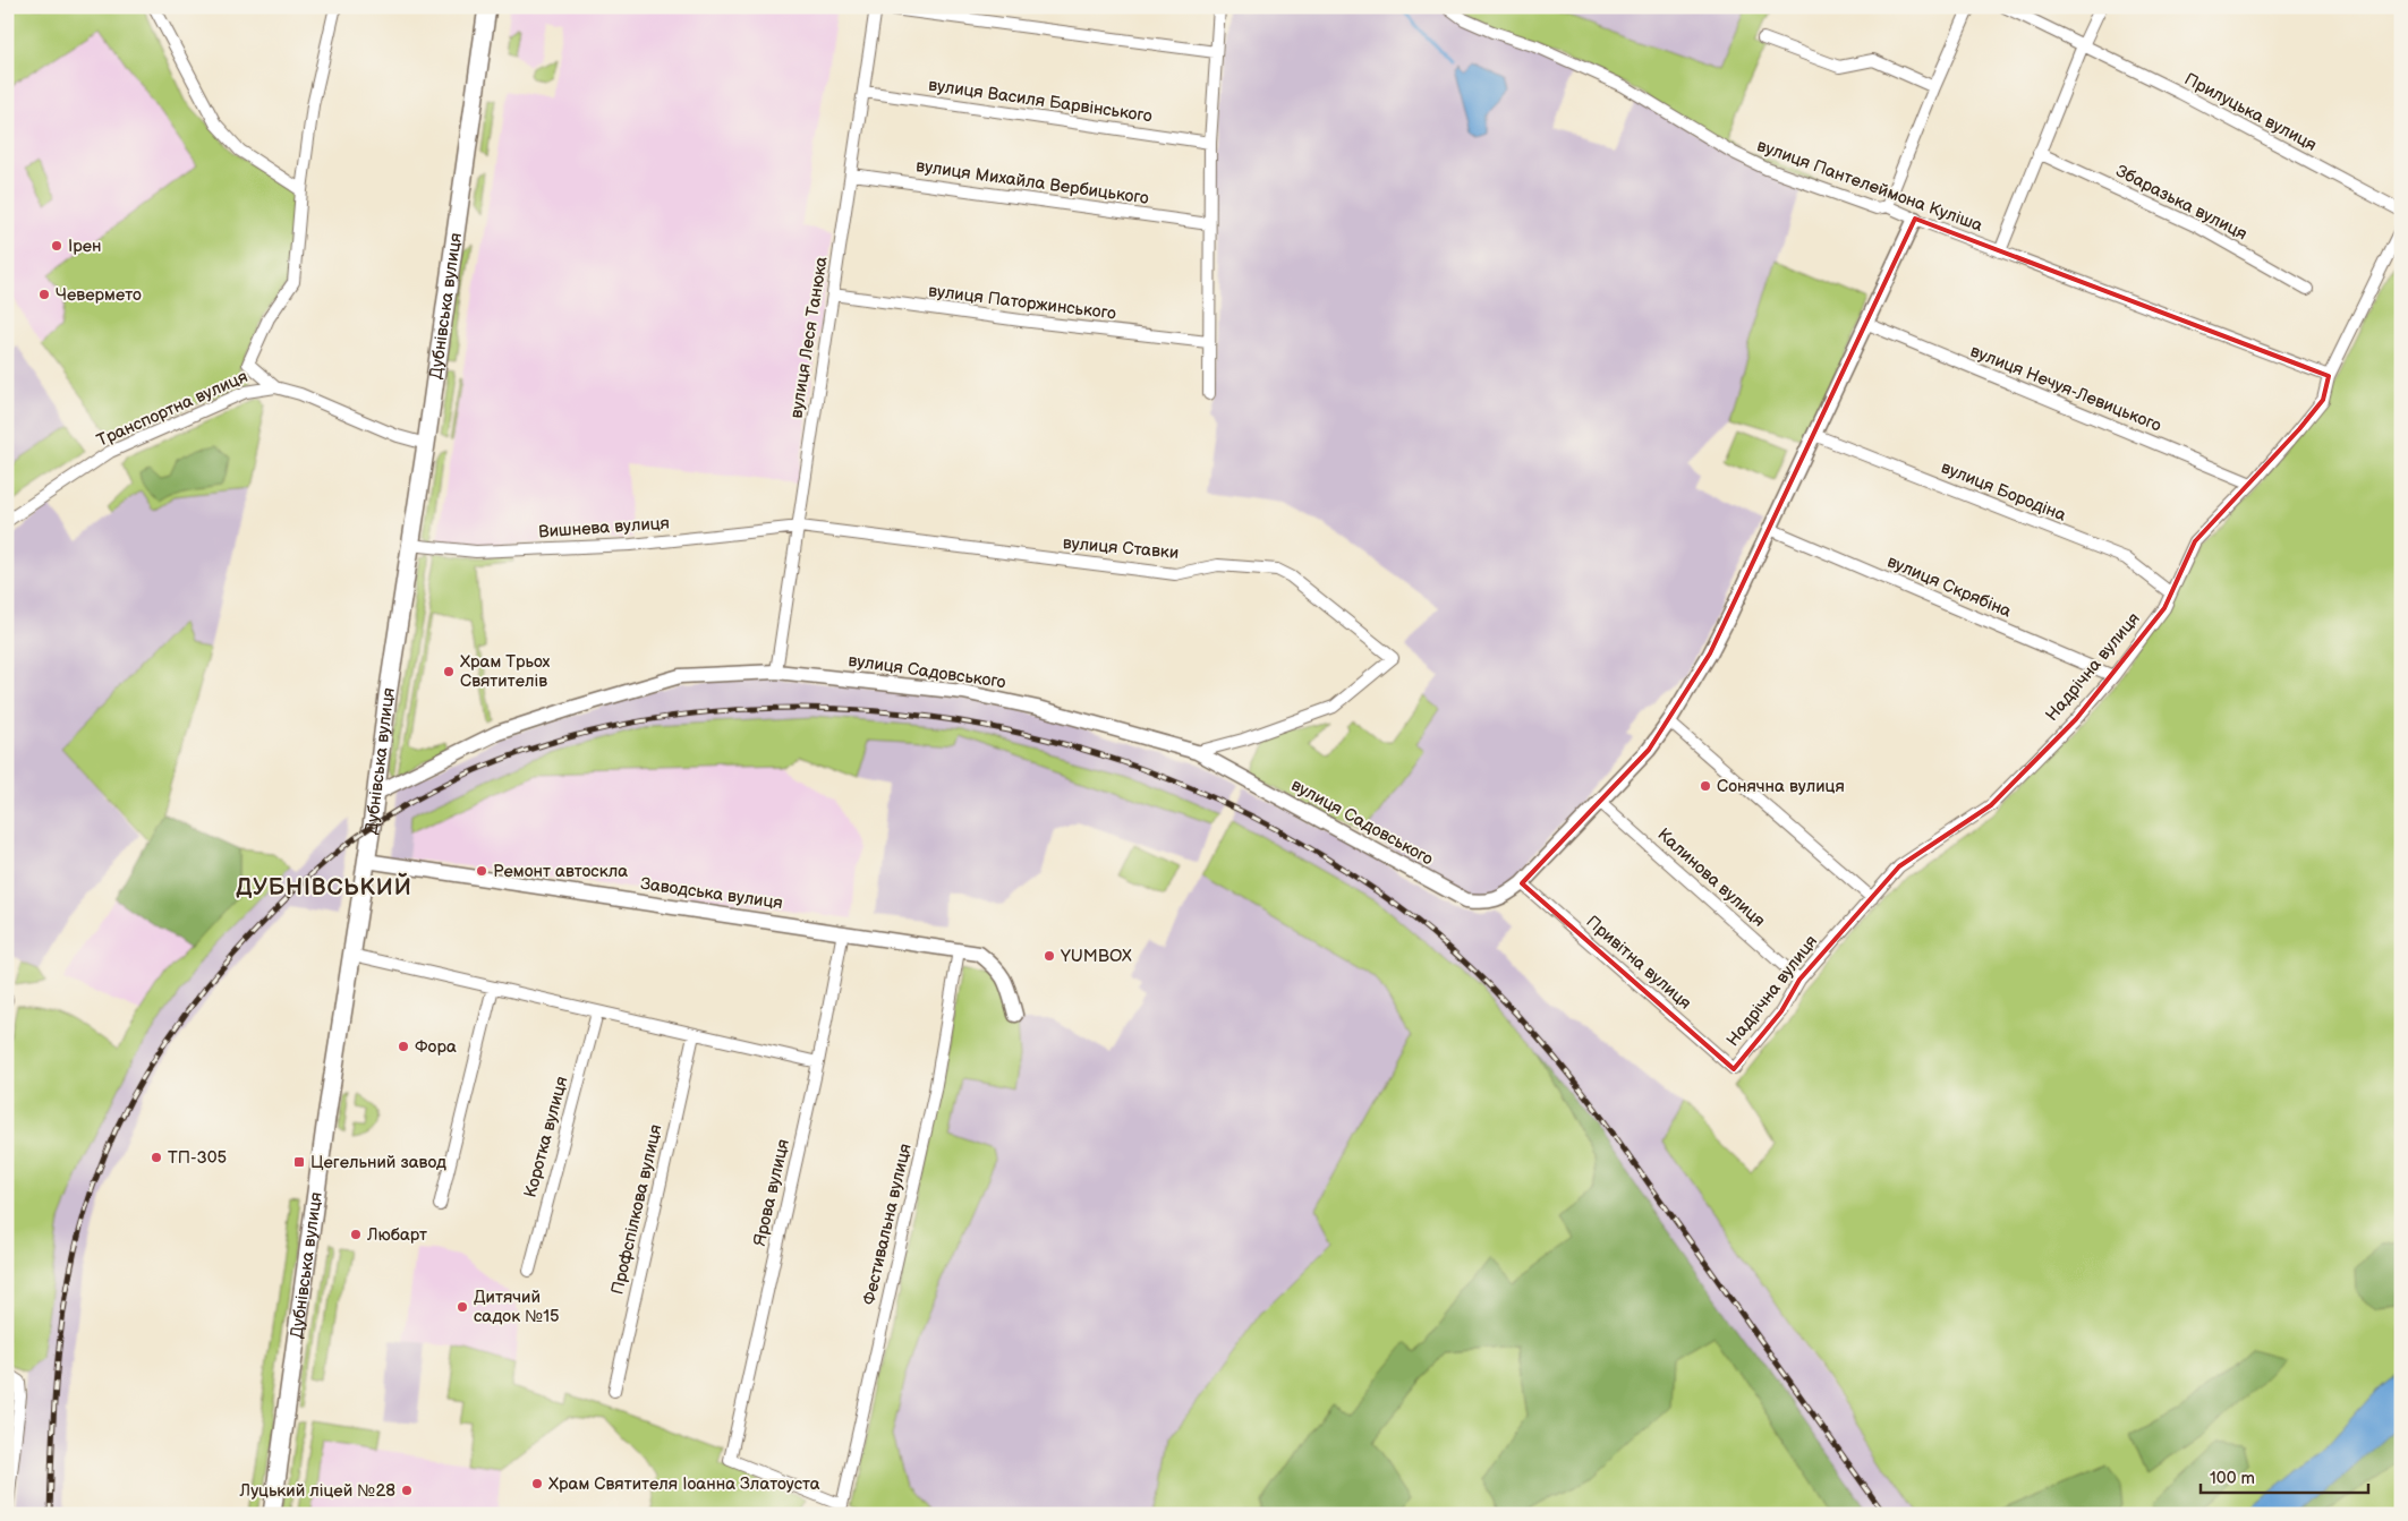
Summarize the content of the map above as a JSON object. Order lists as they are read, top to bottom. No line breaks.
{"streets":{"main road":["Дубнівська вулиця"],"street":["вулиця Василя Барвінського","Прилуцька вулиця","вулиця Михайла Вербицького","вулиця Пантелеймона Куліша","Збаразька вулиця","вулиця Паторжинського","вулиця Леся Танюка","вулиця Нечуя-Левицького","Транспортна вулиця","вулиця Бородіна","Вишнева вулиця","вулиця Ставки","вулиця Скрябіна","Надрічна вулиця","вулиця Садовського","Калинова вулиця","Заводська вулиця","Привітна вулиця","Коротка вулиця","Ярова вулиця","Профспілкова вулиця","Фестивальна вулиця"]},"crossings":[["вулиця Василя Барвінського","вулиця Леся Танюка"],["вулиця Михайла Вербицького","вулиця Леся Танюка"],["вулиця Пантелеймона Куліша","Надрічна вулиця"],["вулиця Паторжинського","вулиця Леся Танюка"],["Дубнівська вулиця","Транспортна вулиця"],["Дубнівська вулиця","Вишнева вулиця"],["Дубнівська вулиця","вулиця Садовського"],["Дубнівська вулиця","Заводська вулиця"],["вулиця Леся Танюка","Вишнева вулиця"],["вулиця Леся Танюка","вулиця Ставки"],["вулиця Леся Танюка","вулиця Садовського"],["вулиця Нечуя-Левицького","Надрічна вулиця"],["вулиця Бородіна","Надрічна вулиця"],["Вишнева вулиця","вулиця Ставки"],["вулиця Ставки","вулиця Садовського"],["вулиця Скрябіна","Надрічна вулиця"],["Надрічна вулиця","Калинова вулиця"],["Надрічна вулиця","Привітна вулиця"],["вулиця Садовського","Привітна вулиця"],["Заводська вулиця","Ярова вулиця"],["Заводська вулиця","Фестивальна вулиця"],["Ярова вулиця","Фестивальна вулиця"]],"districts":["ДУБНІВСЬКИЙ"],"places":{"other":["Ірен","Чевермето","Храм Трьох Святителів","Сонячна вулиця","Ремонт автоскла","YUMBOX","Фора","ТП-305","Любарт","Дитячий садок №15","Храм Святителя Іоанна Златоуста","Луцький ліцей №28"],"transit":["Цегельний завод"]},"scale_bar":"100 m"}
